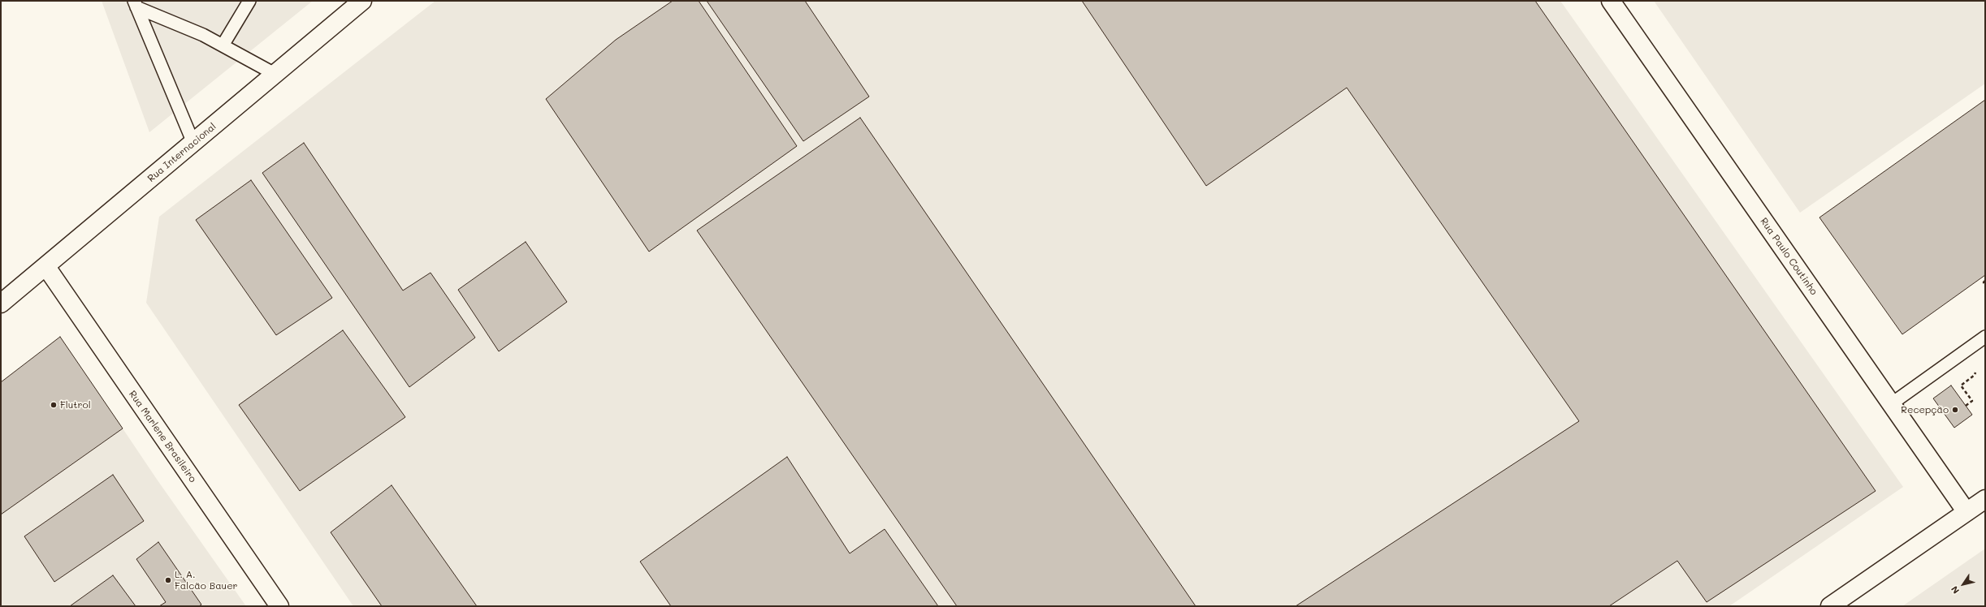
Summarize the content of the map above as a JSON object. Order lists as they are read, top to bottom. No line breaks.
{"streets":{"street":["Rua Internacional","Rua Paulo Coutinho","Rua Marlene Brasileiro"]},"crossings":[["Rua Internacional","Rua Marlene Brasileiro"]],"places":["Flutrol","Recepção","L. A. Falcão Bauer"],"north":"bottom left"}
